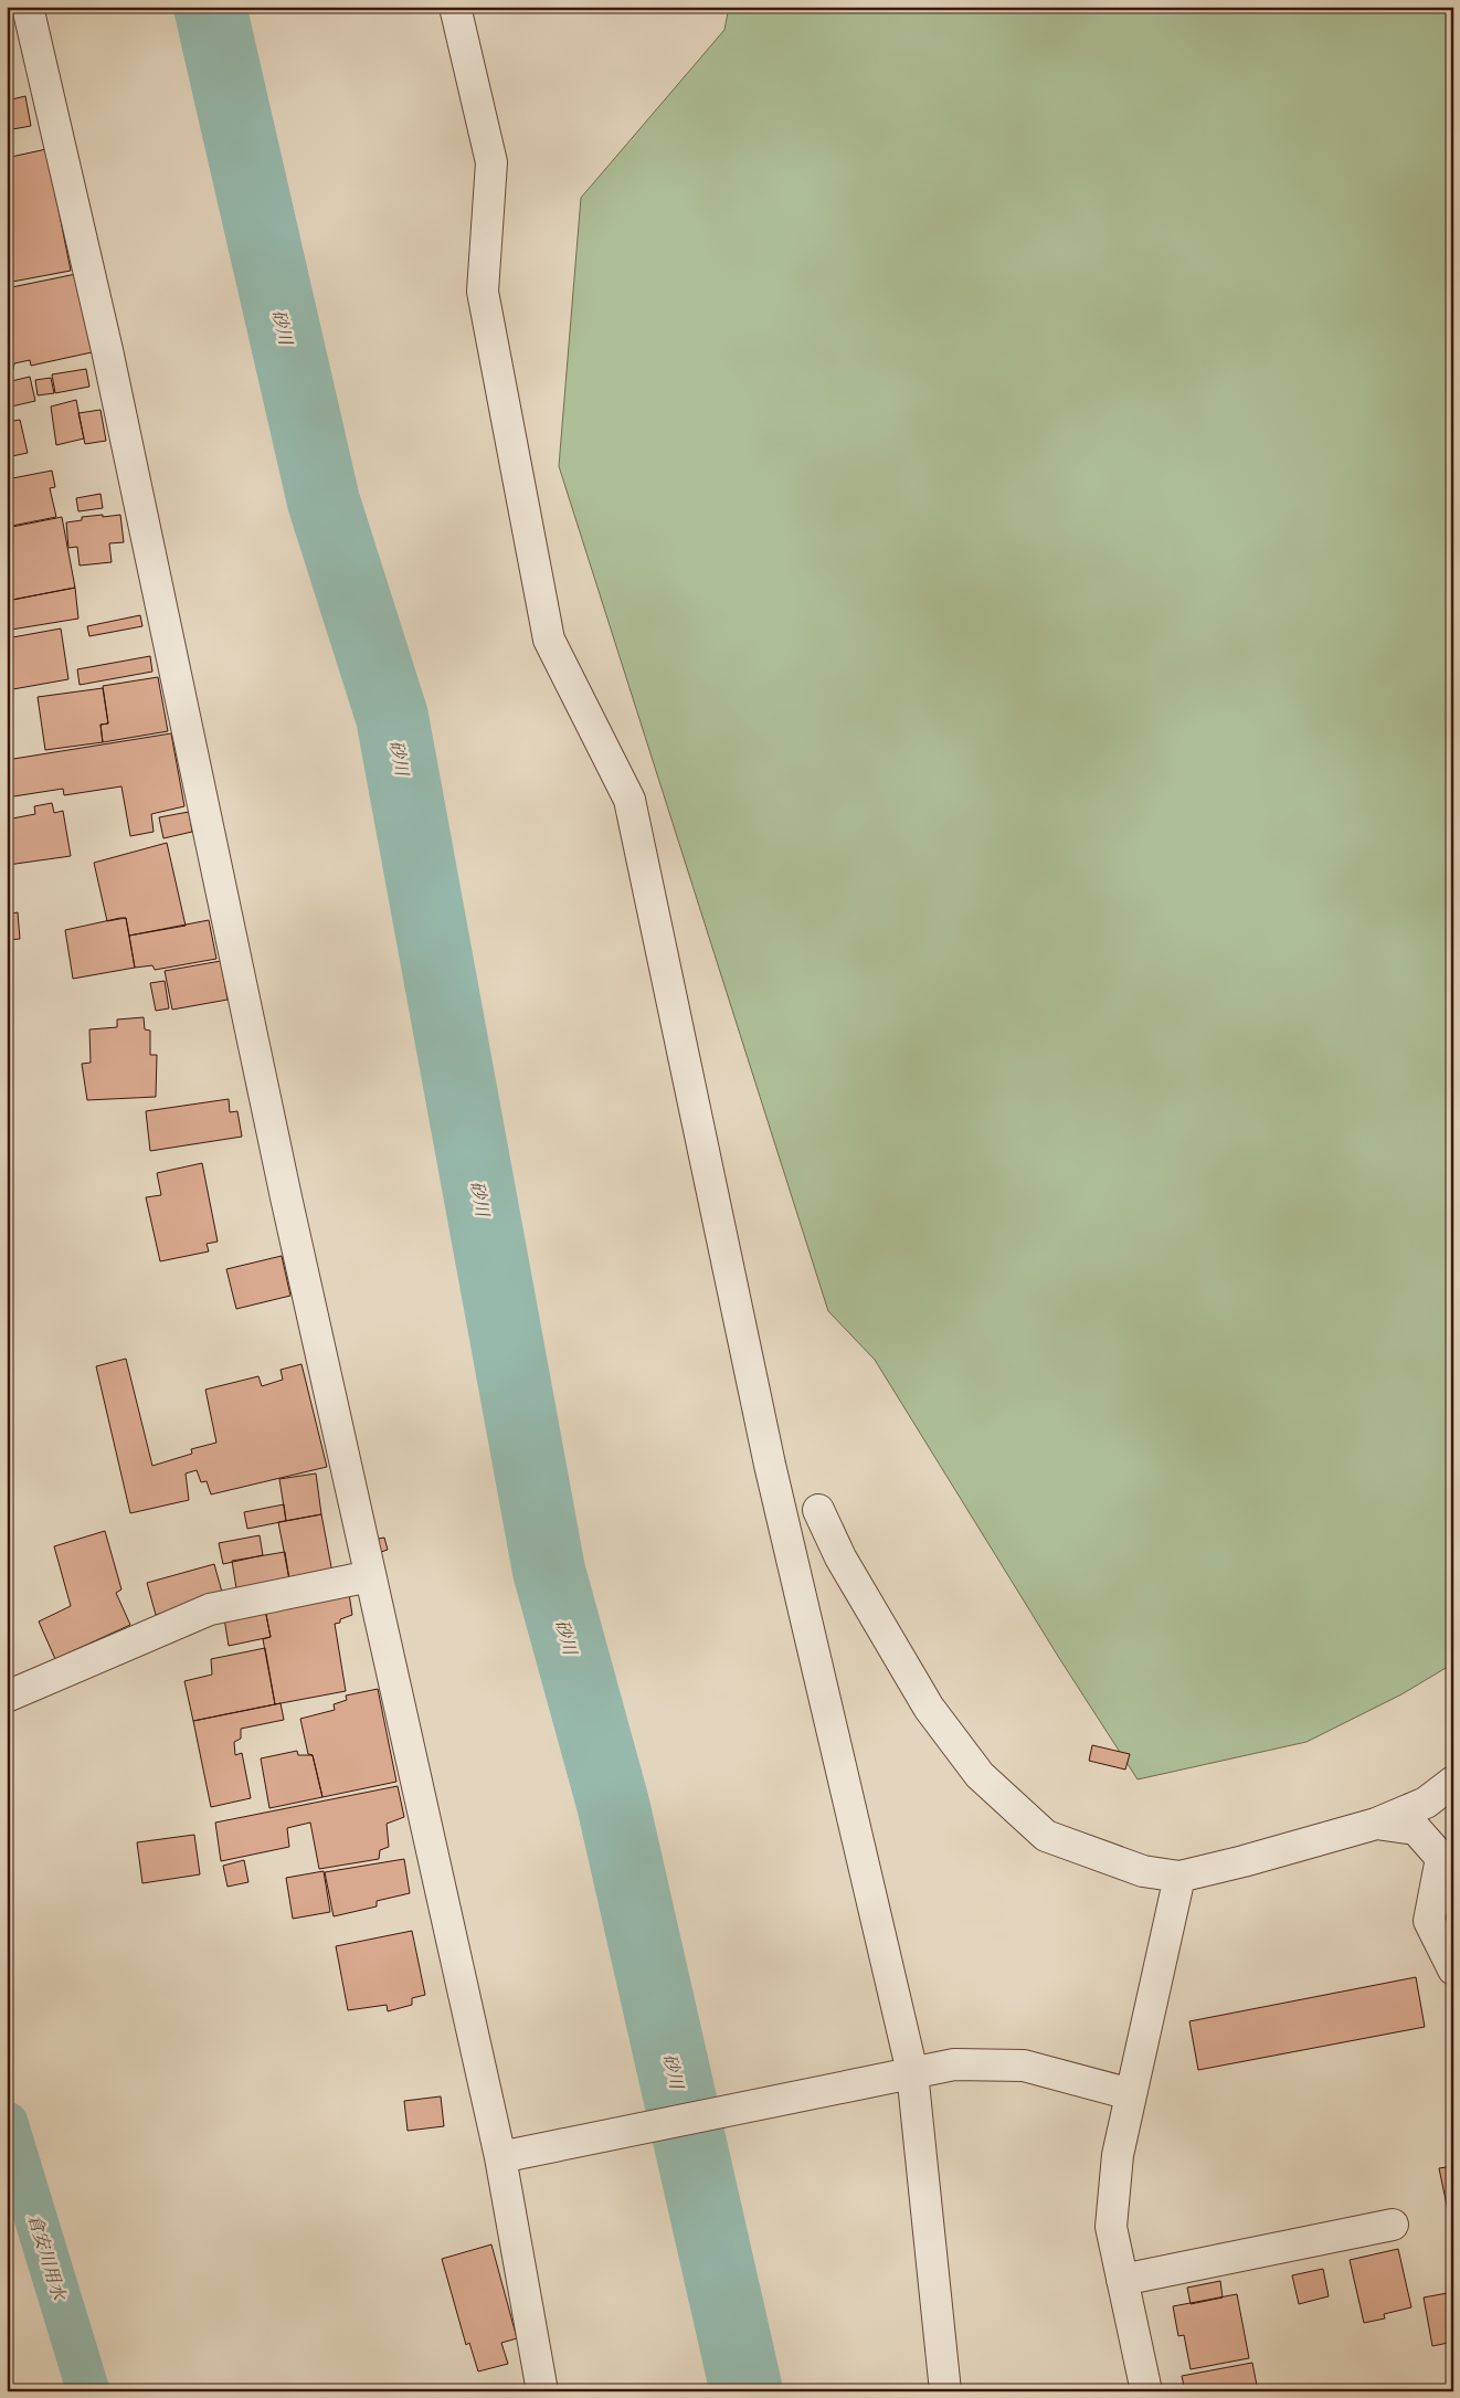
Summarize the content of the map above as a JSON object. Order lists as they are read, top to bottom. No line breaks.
{"water":["砂川","倉安川用水"]}
